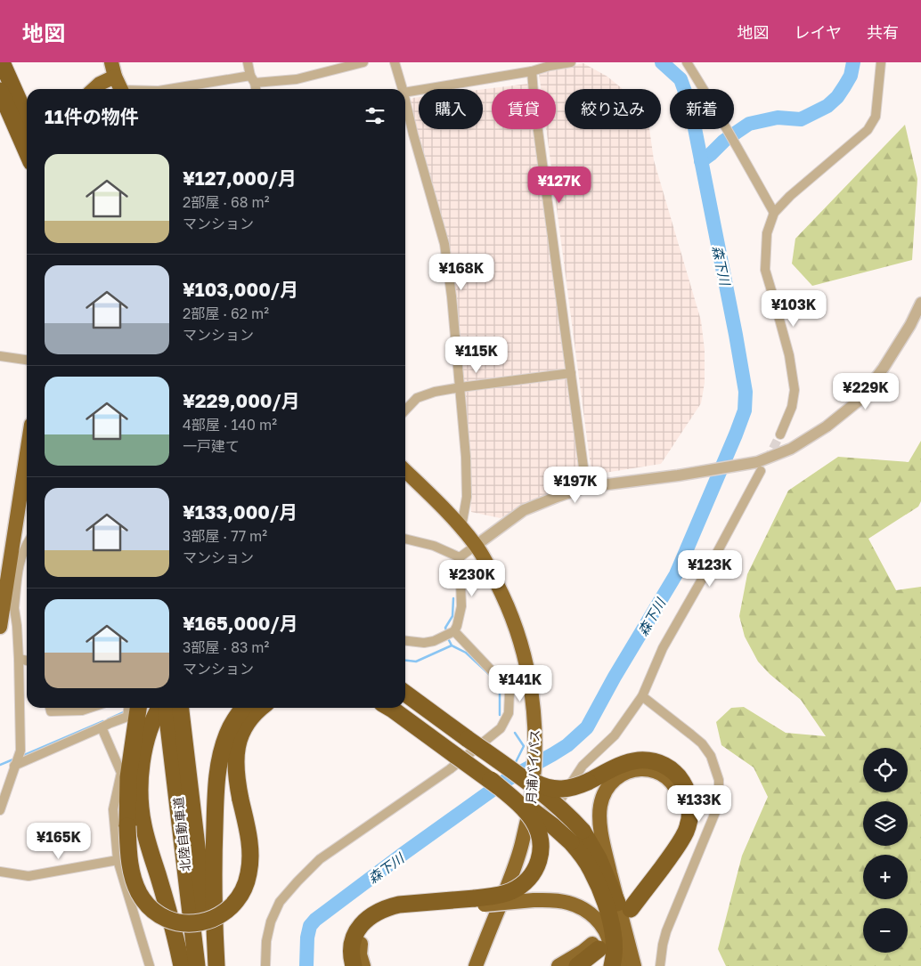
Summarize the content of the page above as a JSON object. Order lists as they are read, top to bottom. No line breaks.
{"streets":{"highway":["月浦バイパス","北陸自動車道"]},"water":["森下川"],"page":{"header":"地図","nav":["地図","レイヤ","共有"],"chip":["購入","賃貸","絞り込み","新着"],"heading":"11件の物件","list":[{"name":"¥127,000/月","note":"2部屋 · 68 m² · マンション"},{"name":"¥103,000/月","note":"2部屋 · 62 m² · マンション"},{"name":"¥229,000/月","note":"4部屋 · 140 m² · 一戸建て"},{"name":"¥133,000/月","note":"3部屋 · 77 m² · マンション"},{"name":"¥165,000/月","note":"3部屋 · 83 m² · マンション"}],"price":["¥127K","¥168K","¥103K","¥115K","¥229K","¥197K","¥123K","¥230K","¥141K","¥133K","¥165K"],"map_buttons":["+","−"]}}
